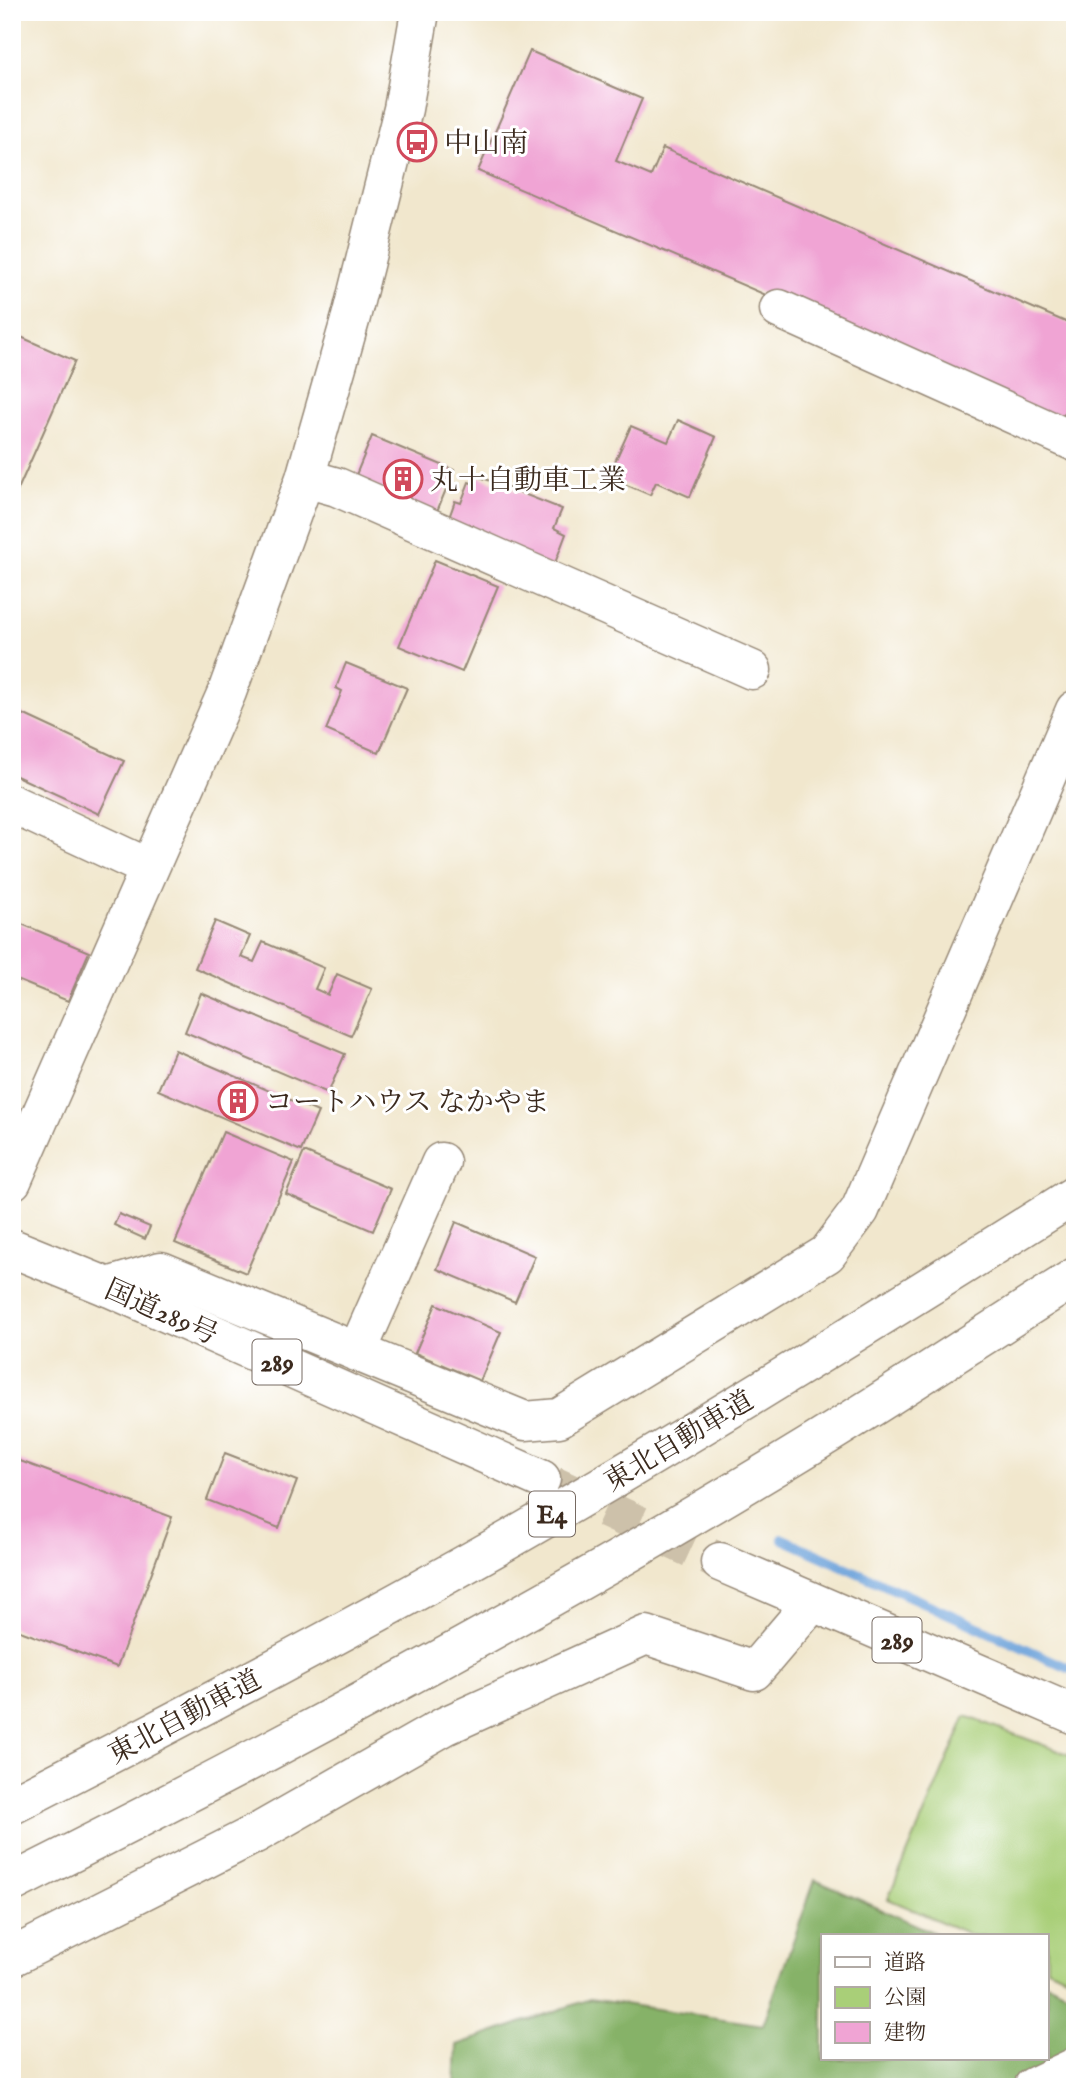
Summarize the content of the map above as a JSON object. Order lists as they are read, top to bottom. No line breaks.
{"streets":{"main road":["国道289号","289","東北自動車道","E4"]},"places":{"bus stop":["中山南"],"building":["丸十自動車工業","コートハウス なかやま"]},"legend":["道路","公園","建物"]}
